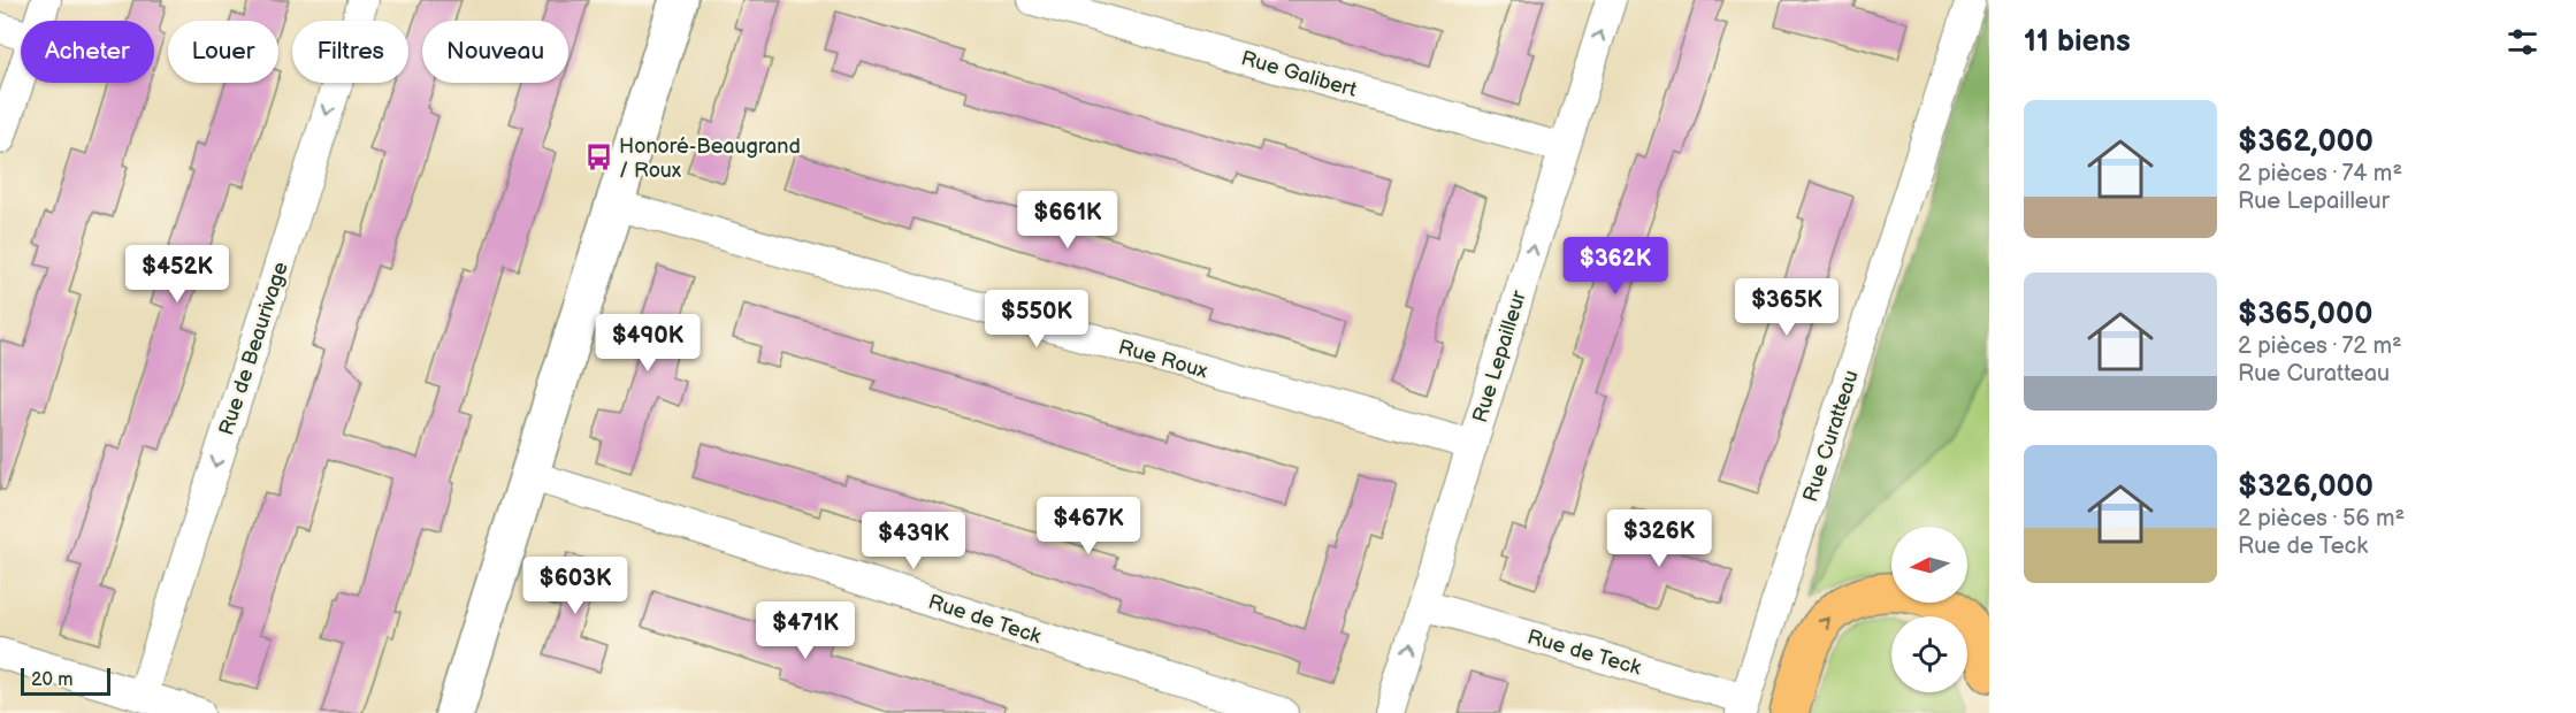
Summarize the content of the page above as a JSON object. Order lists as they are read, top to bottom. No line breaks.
{"streets":{"street":["Rue Galibert","Rue de Beaurivage","Rue Lepailleur","Rue Roux","Rue Curatteau","Rue de Teck"]},"crossings":[["Rue Galibert","Rue Lepailleur"],["Rue Lepailleur","Rue Roux"],["Rue Lepailleur","Rue de Teck"],["Rue Curatteau","Rue de Teck"]],"one_way":["Rue de Beaurivage","Rue Lepailleur"],"places":{"bus stop":["Honoré-Beaugrand / Roux"]},"scale_bar":"20 m","north":"left","page":{"heading":"11 biens","chip":["Acheter","Louer","Filtres","Nouveau"],"list":[{"name":"$362,000","note":"2 pièces · 74 m² · Rue Lepailleur"},{"name":"$365,000","note":"2 pièces · 72 m² · Rue Curatteau"},{"name":"$326,000","note":"2 pièces · 56 m² · Rue de Teck"}],"price":["$661K","$362K","$452K","$365K","$550K","$490K","$467K","$326K","$439K","$603K","$471K"],"scale":"20 m"}}
